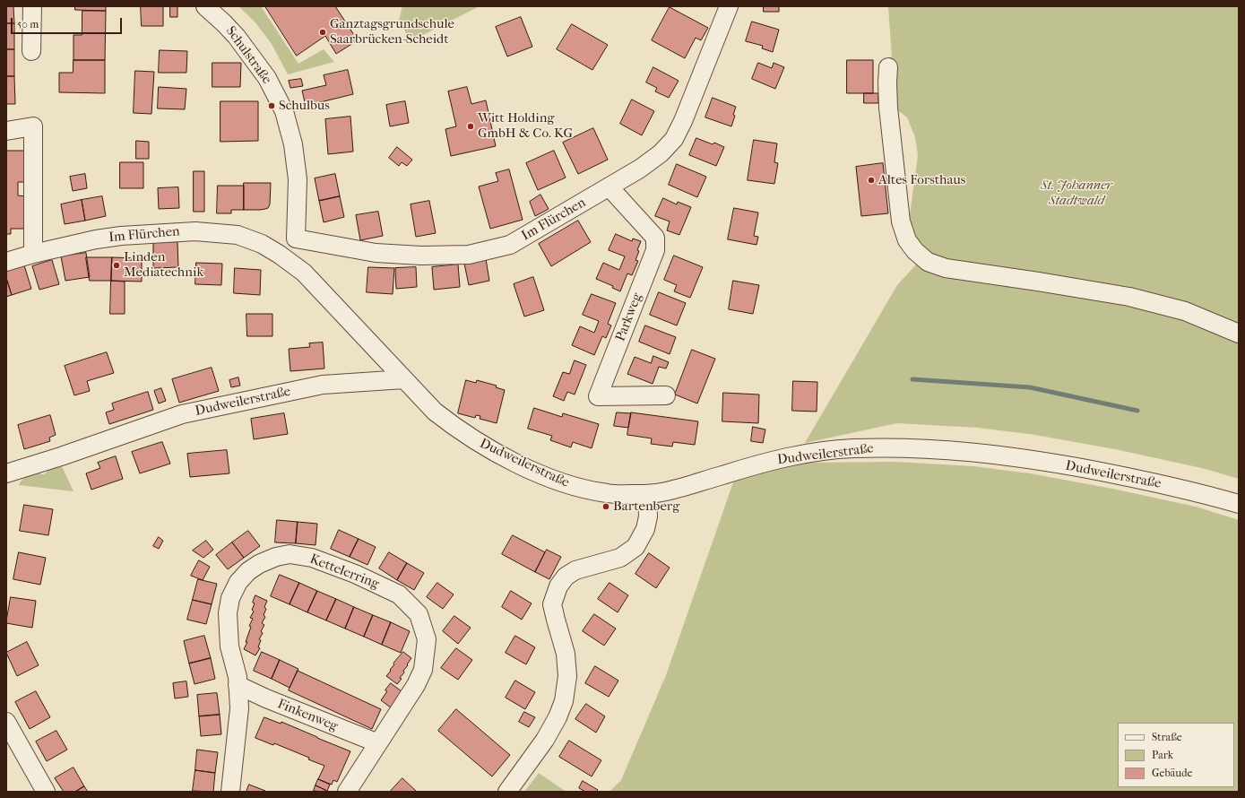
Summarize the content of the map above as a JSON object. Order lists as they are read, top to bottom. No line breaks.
{"streets":{"street":["Schulstraße","Im Flürchen","Parkweg","Dudweilerstraße","Kettelerring","Finkenweg"]},"crossings":[["Schulstraße","Im Flürchen"],["Im Flürchen","Parkweg"],["Im Flürchen","Dudweilerstraße"],["Kettelerring","Finkenweg"]],"parks":["St. Johanner Stadtwald"],"places":["Ganztagsgrundschule Saarbrücken-Scheidt","Schulbus","Witt Holding GmbH & Co. KG","Altes Forsthaus","Linden Mediatechnik","Bartenberg"],"legend":["Straße","Park","Gebäude"],"scale_bar":"50 m"}
